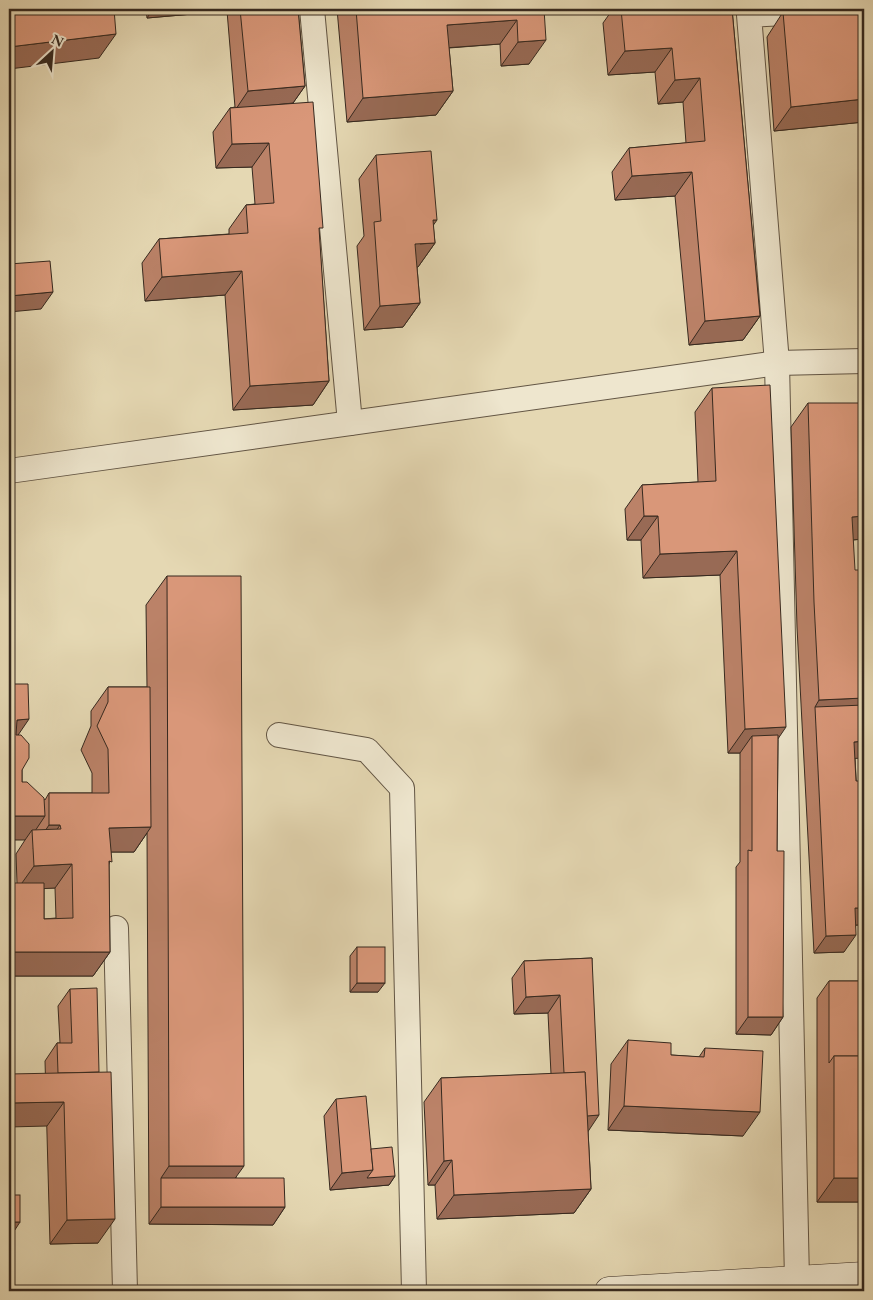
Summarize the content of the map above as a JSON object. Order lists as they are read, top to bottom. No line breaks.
{"north":"top right"}
